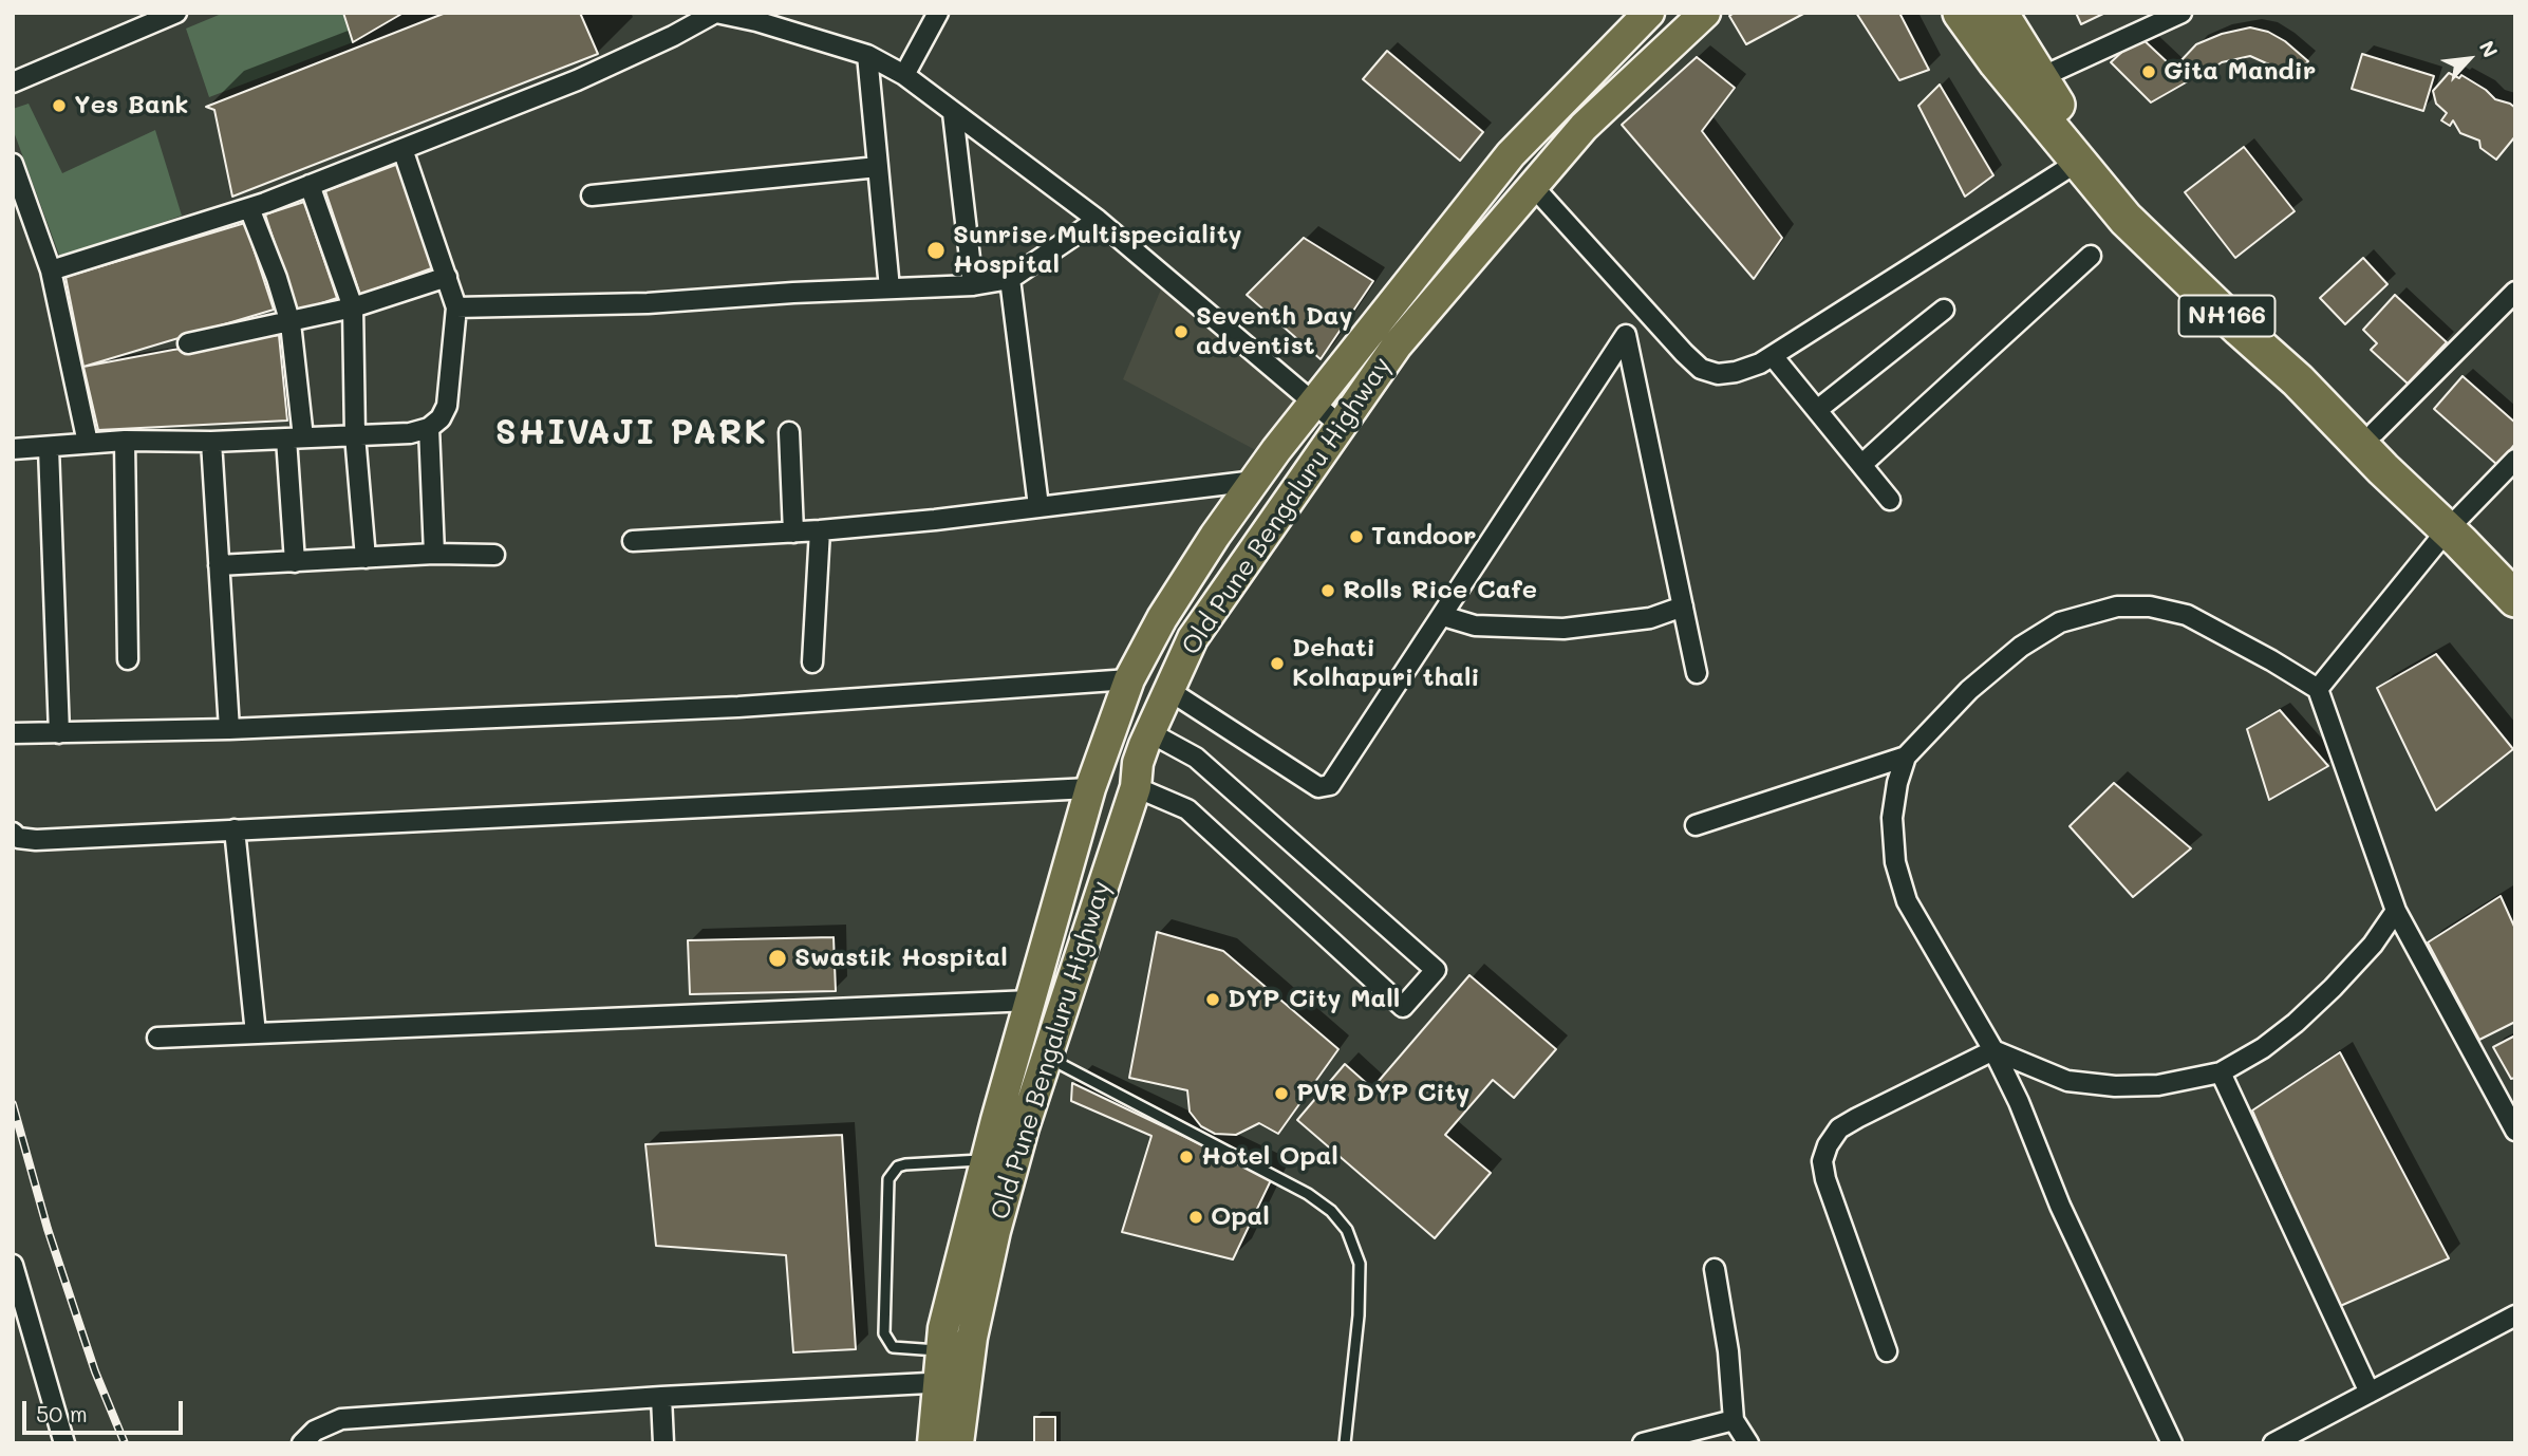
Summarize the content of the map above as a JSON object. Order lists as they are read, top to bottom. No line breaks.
{"streets":{"highway":["NH166"],"main road":["Old Pune Bengaluru Highway"]},"districts":["SHIVAJI PARK"],"places":["Gita Mandir","Yes Bank","Sunrise Multispeciality Hospital","Seventh Day adventist","Tandoor","Rolls Rice Cafe","Dehati Kolhapuri thali","Swastik Hospital","DYP City Mall","PVR DYP City","Hotel Opal","Opal"],"scale_bar":"50 m","north":"top right"}
